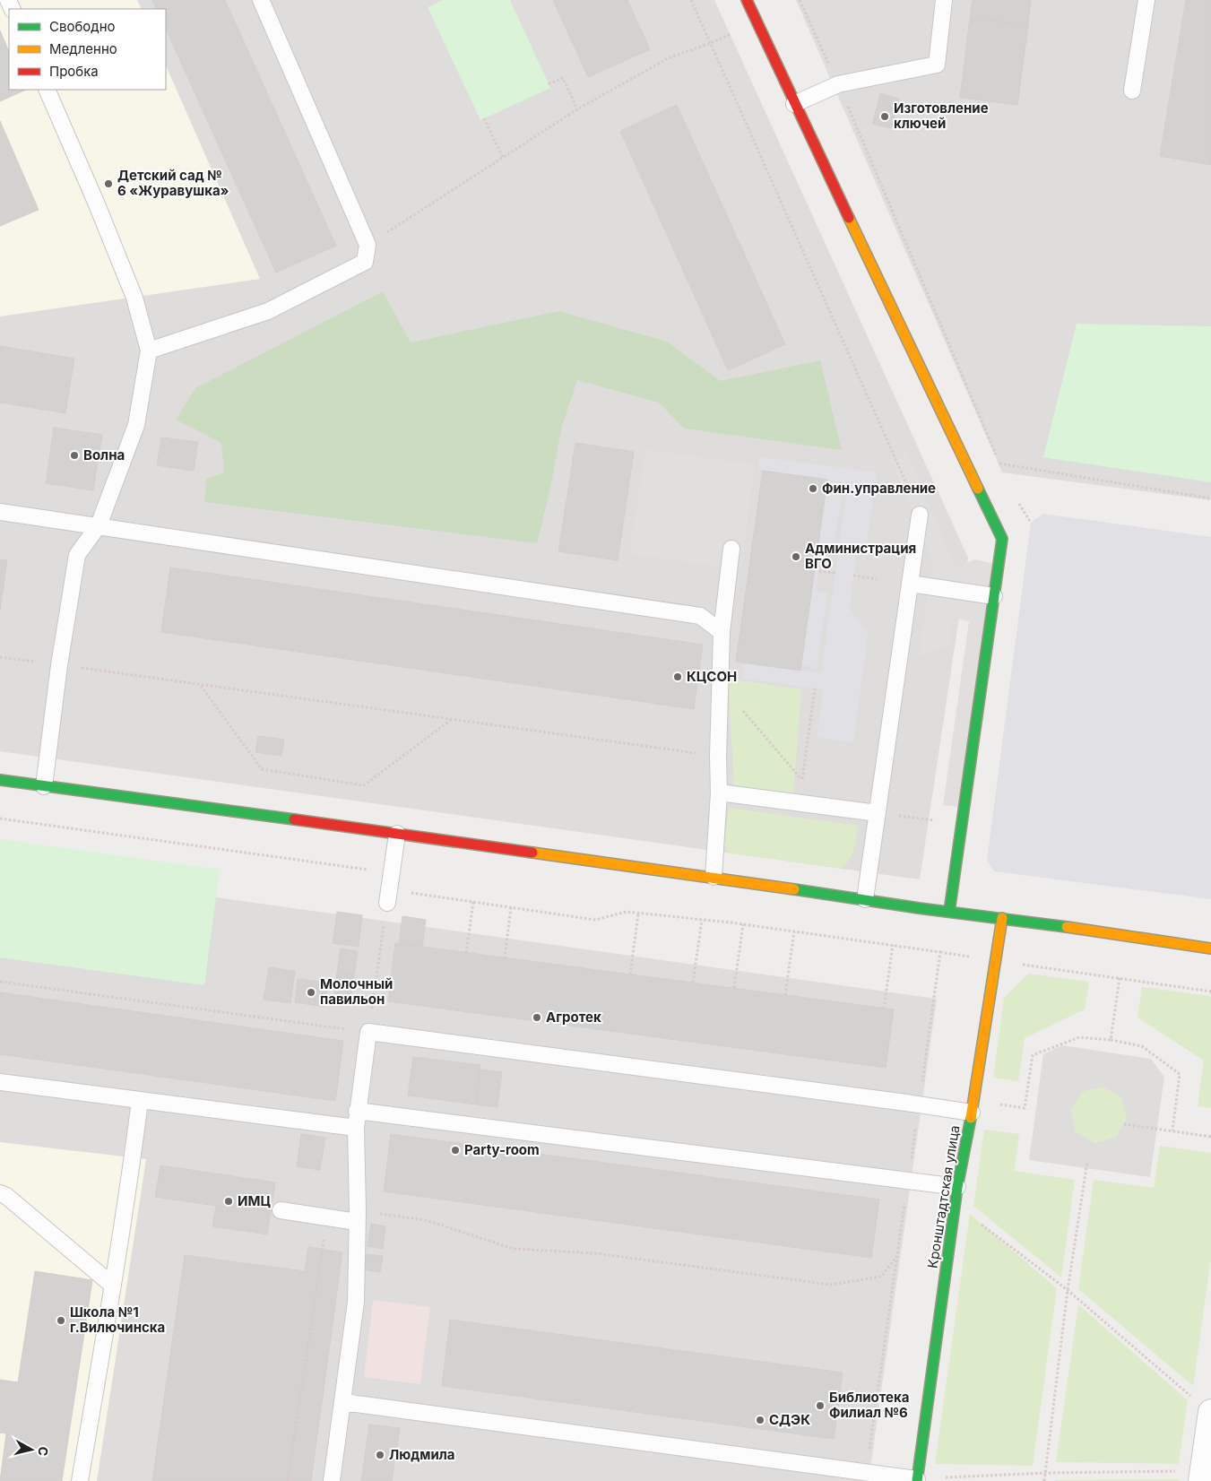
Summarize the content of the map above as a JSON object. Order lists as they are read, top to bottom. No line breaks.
{"streets":{"street":["Кронштадтская улица"]},"places":["Изготовление ключей","Детский сад № 6 «Журавушка»","Волна","Фин.управление","Администрация ВГО","КЦСОН","Молочный павильон","Агротек","Party-room","ИМЦ","Школа №1 г.Вилючинска","Библиотека Филиал №6","СДЭК","Людмила"],"legend":["Свободно","Медленно","Пробка"],"north":"right"}
